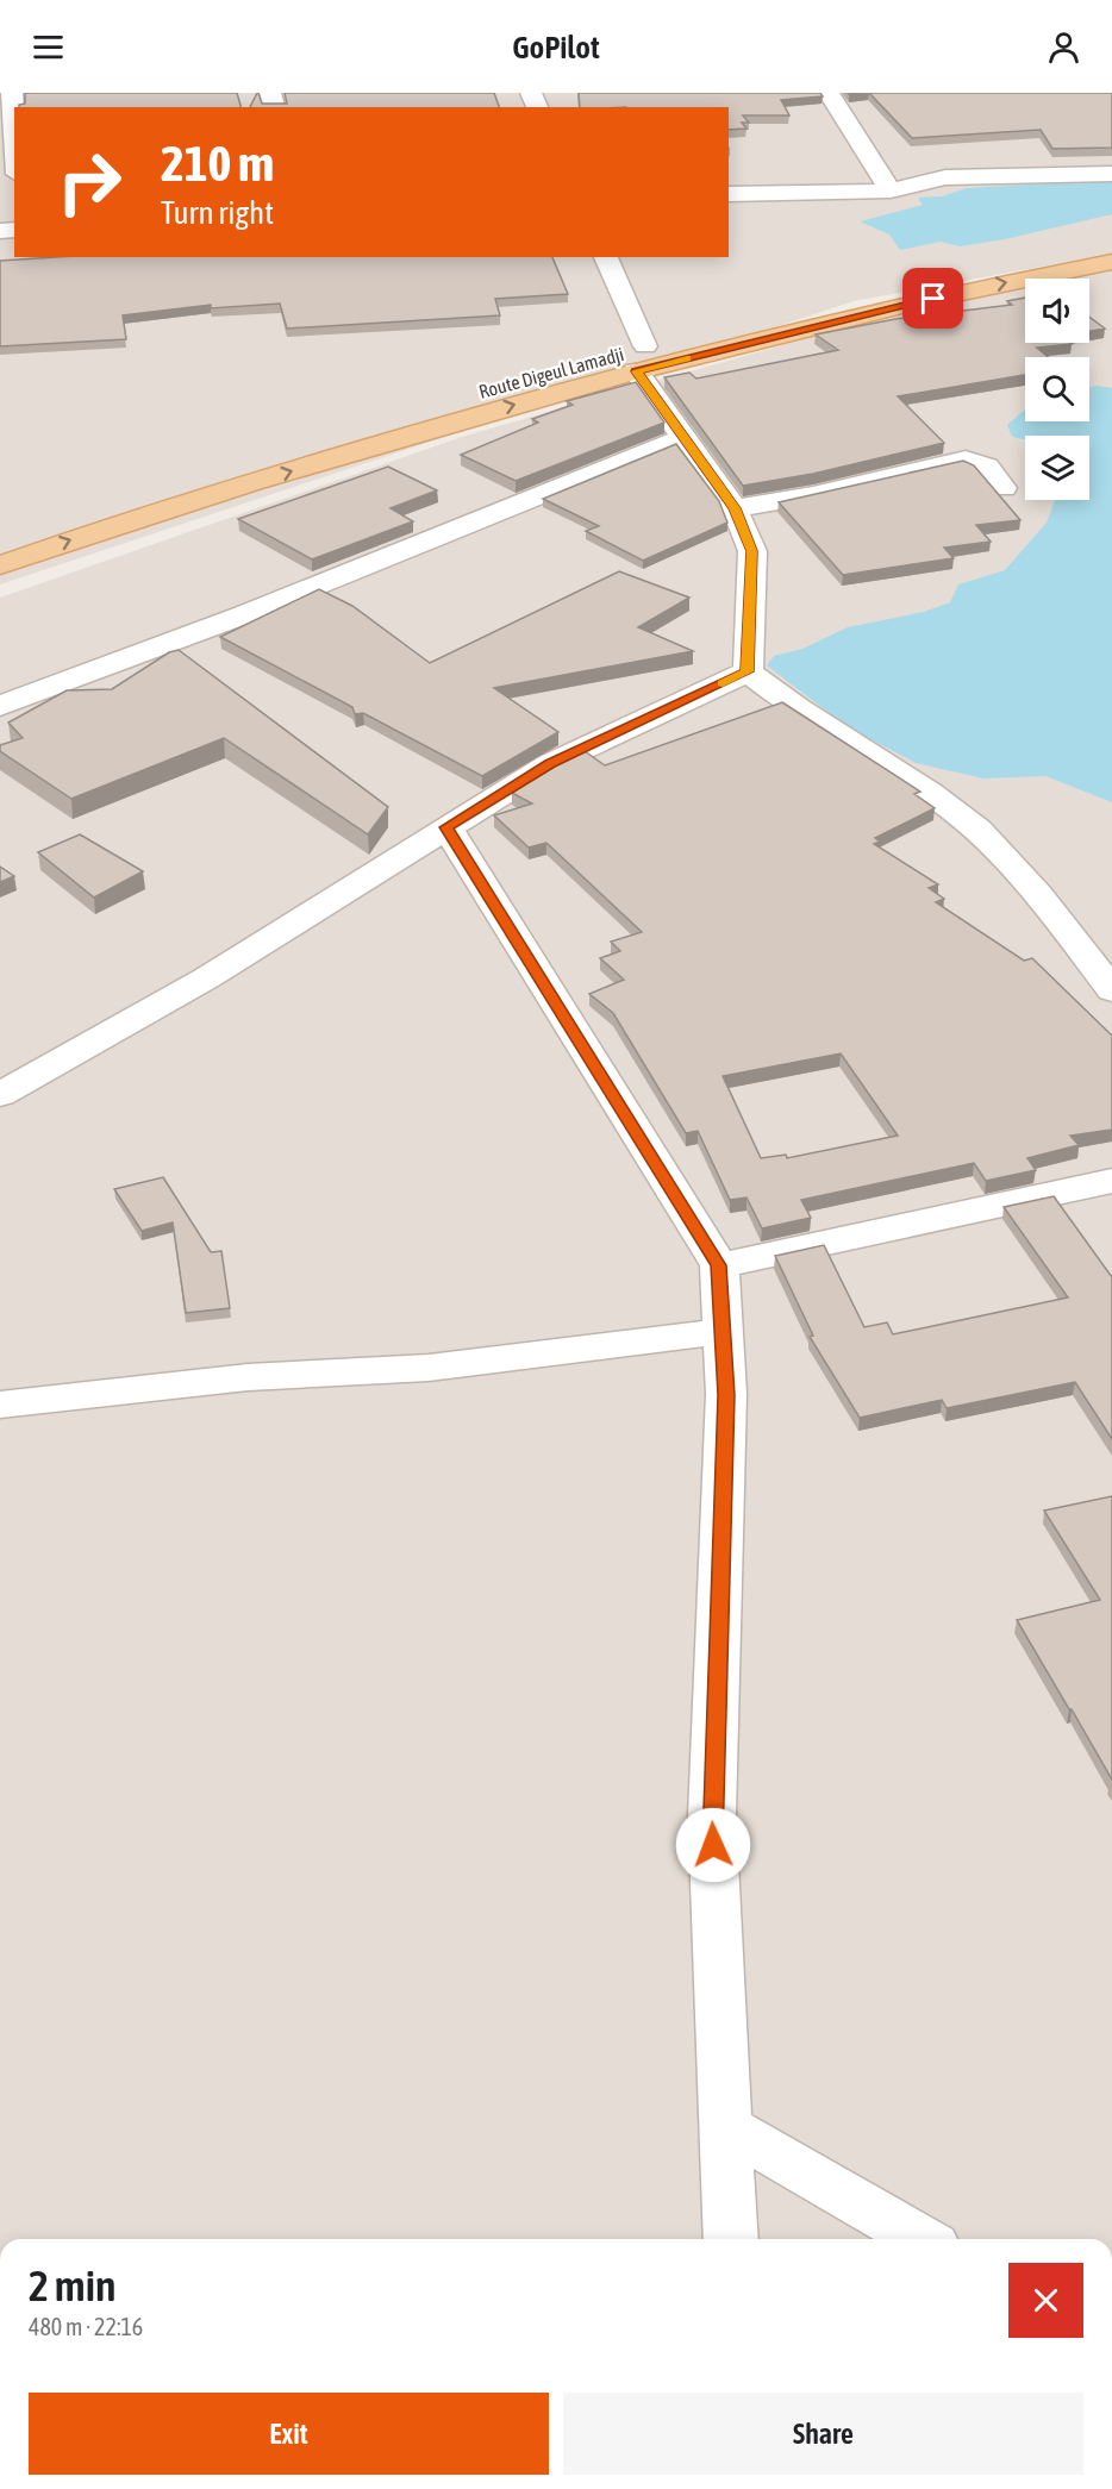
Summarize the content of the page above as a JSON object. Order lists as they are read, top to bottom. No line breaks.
{"streets":{"main road":["Route Digeul Lamadji"]},"page":{"header":"GoPilot","turn":["210 m","Turn right"],"heading":["2 min","480 m · 22:16"],"buttons":["Exit","Share"]}}
